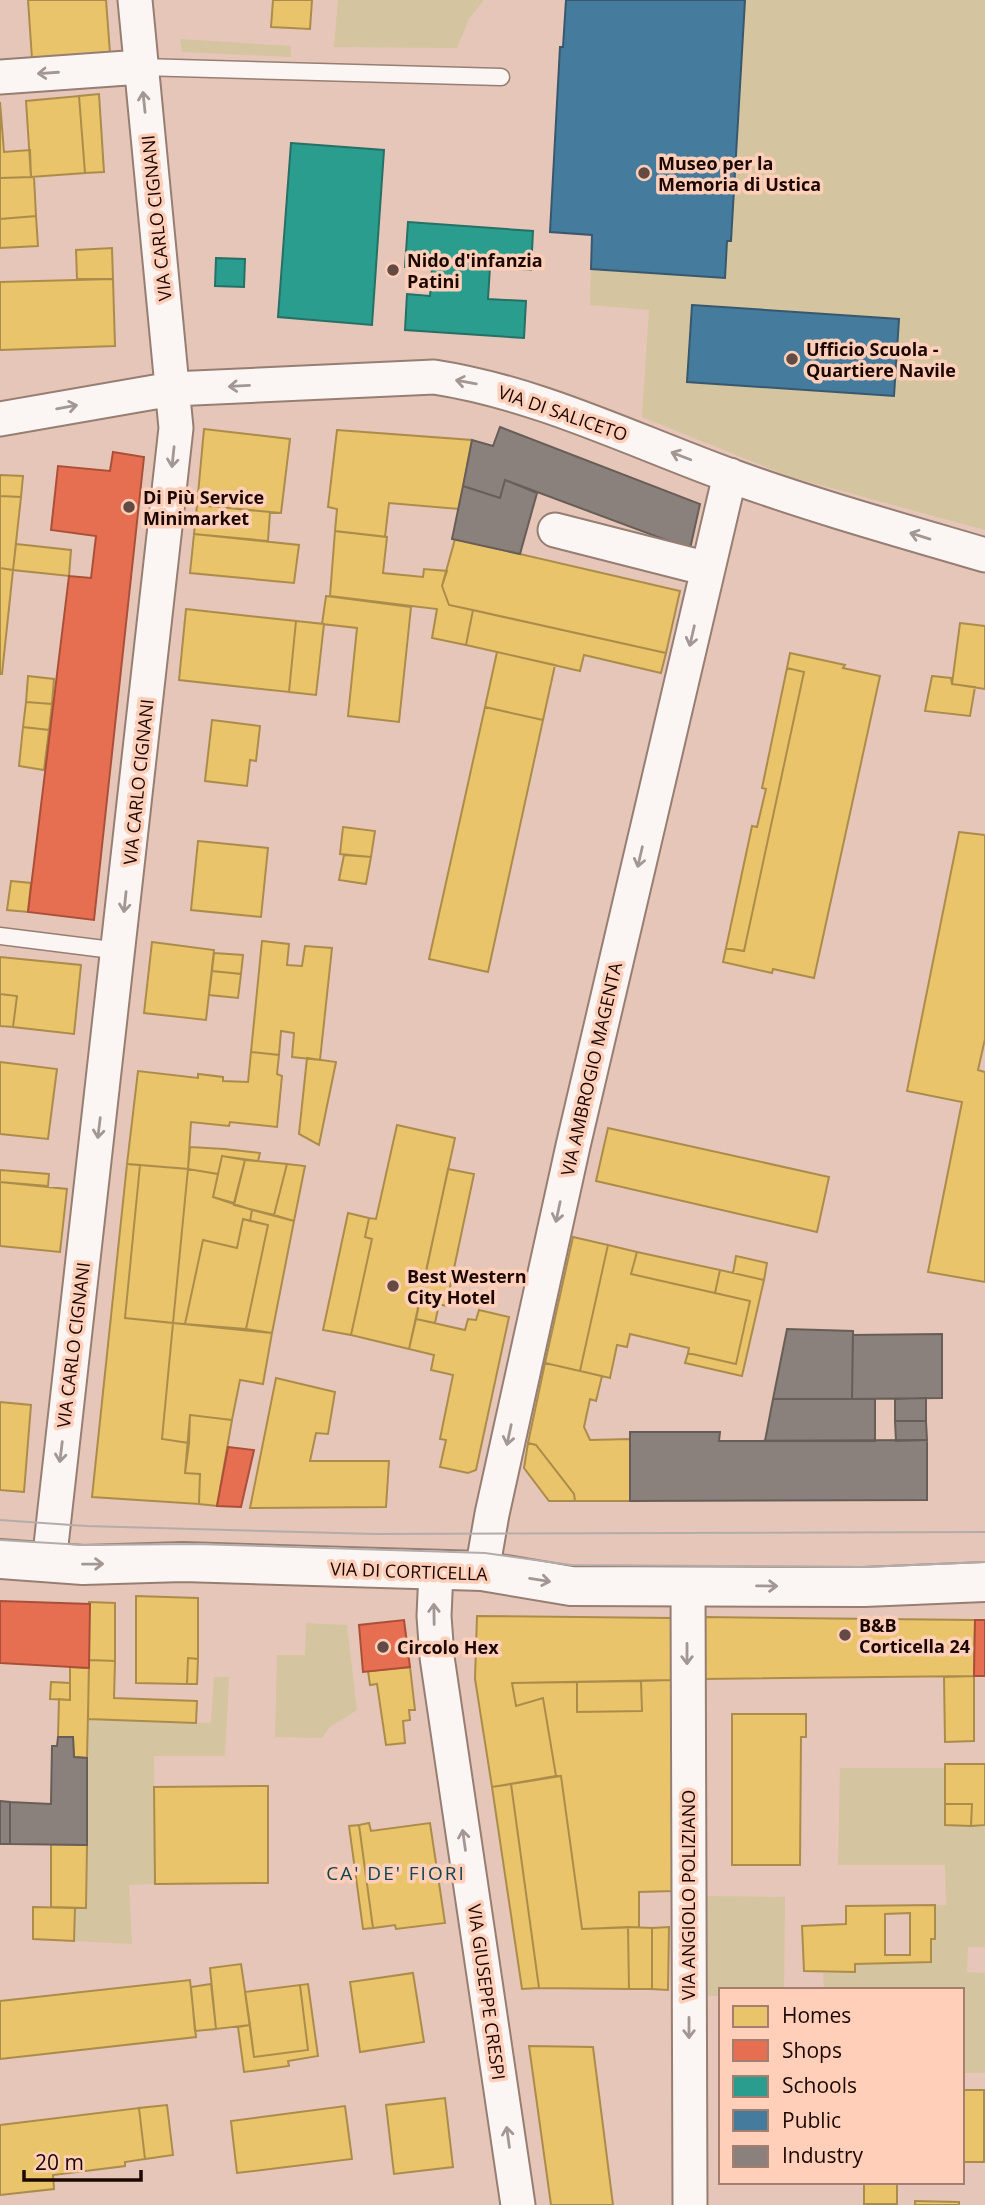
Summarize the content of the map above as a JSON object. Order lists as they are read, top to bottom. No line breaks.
{"streets":{"main road":["VIA DI CORTICELLA"],"street":["VIA CARLO CIGNANI","VIA DI SALICETO","VIA AMBROGIO MAGENTA","VIA ANGIOLO POLIZIANO","VIA GIUSEPPE CRESPI"]},"crossings":[["VIA CARLO CIGNANI","VIA DI SALICETO"],["VIA CARLO CIGNANI","VIA DI CORTICELLA"],["VIA DI SALICETO","VIA AMBROGIO MAGENTA"],["VIA AMBROGIO MAGENTA","VIA DI CORTICELLA"],["VIA DI CORTICELLA","VIA ANGIOLO POLIZIANO"],["VIA DI CORTICELLA","VIA GIUSEPPE CRESPI"]],"one_way":["VIA AMBROGIO MAGENTA","VIA DI CORTICELLA","VIA ANGIOLO POLIZIANO","VIA GIUSEPPE CRESPI"],"districts":["CA' DE' FIORI"],"places":["Museo per la Memoria di Ustica","Nido d'infanzia Patini","Ufficio Scuola - Quartiere Navile","Di Più Service Minimarket","Best Western City Hotel","B&B Corticella 24","Circolo Hex"],"legend":["Homes","Shops","Schools","Public","Industry"],"scale_bar":"20 m"}
